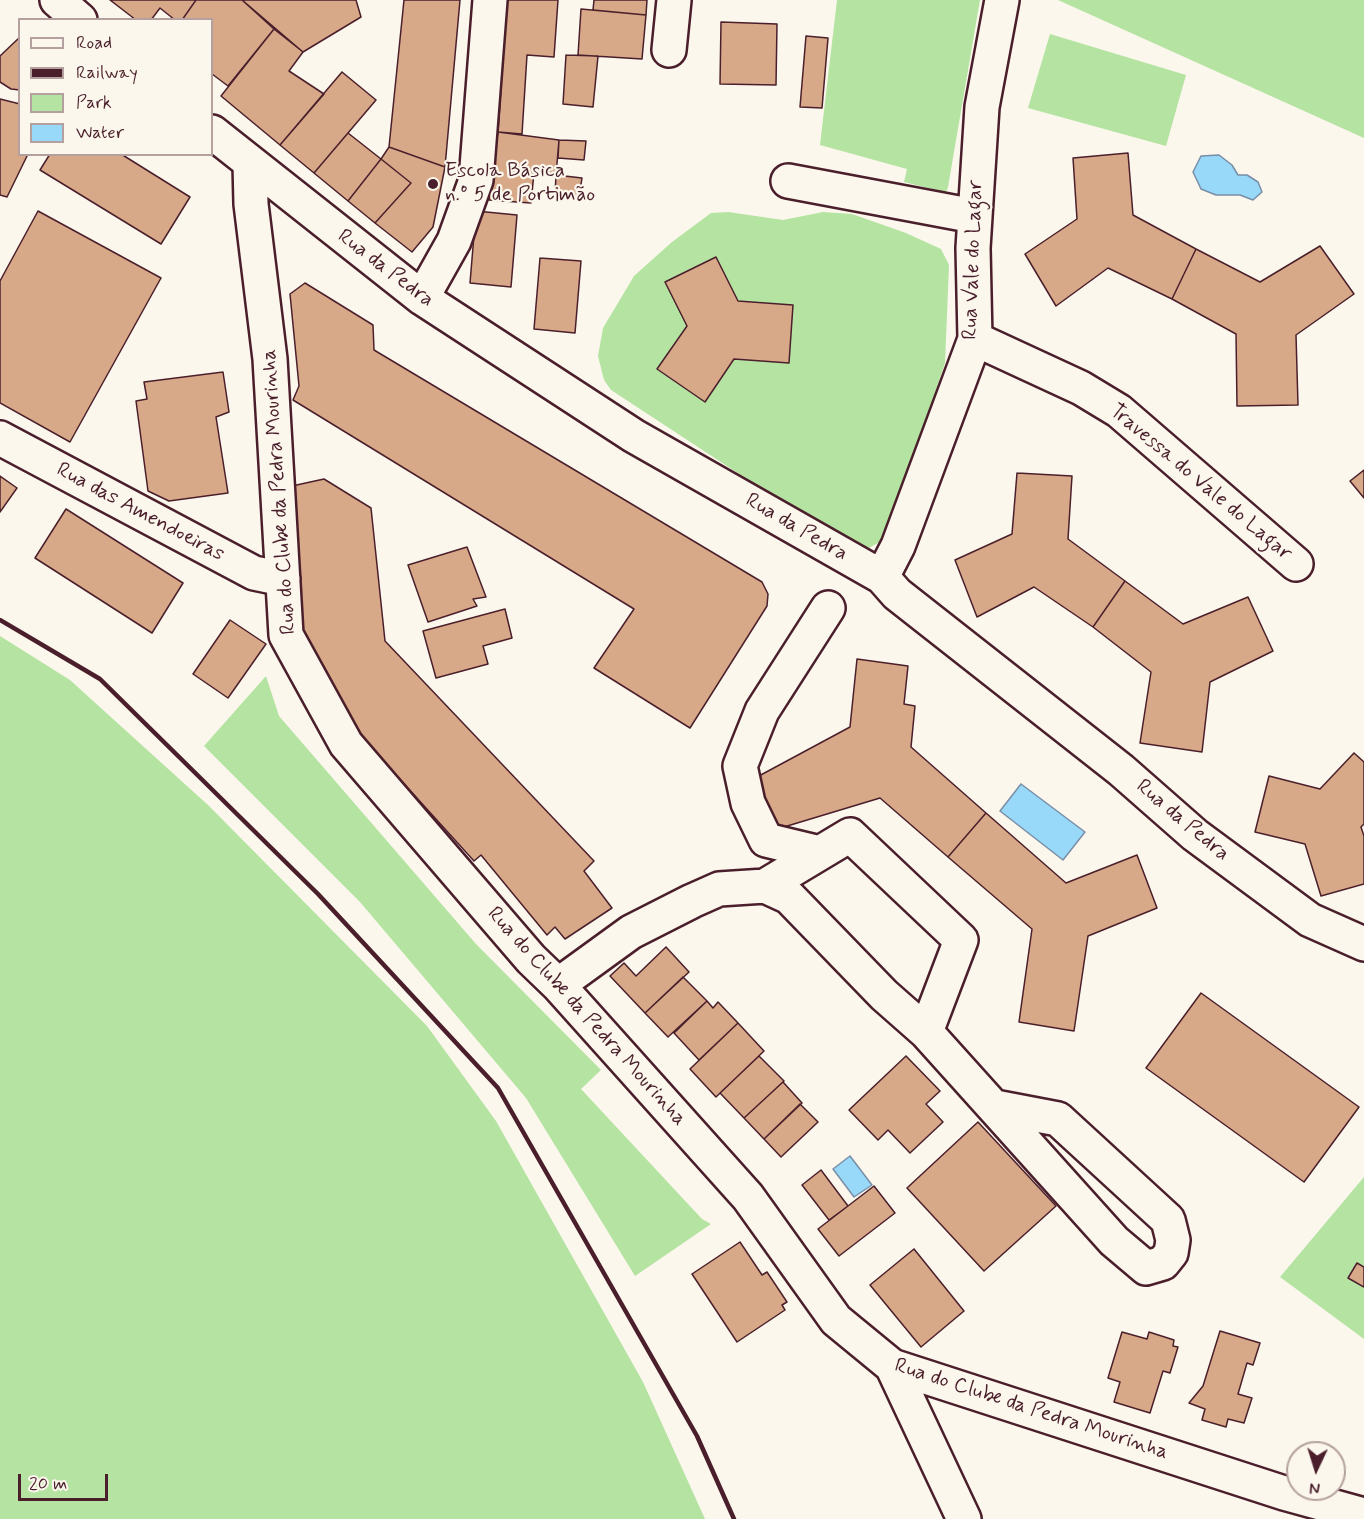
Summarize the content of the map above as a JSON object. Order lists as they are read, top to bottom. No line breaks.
{"streets":{"street":["Rua Vale do Lagar","Rua da Pedra","Travessa do Vale do Lagar","Rua do Clube da Pedra Mourinha","Rua das Amendoeiras"]},"crossings":[["Rua Vale do Lagar","Rua da Pedra"],["Rua Vale do Lagar","Travessa do Vale do Lagar"],["Rua da Pedra","Rua do Clube da Pedra Mourinha"],["Rua do Clube da Pedra Mourinha","Rua das Amendoeiras"]],"places":["Escola Básica n.º 5 de Portimão"],"legend":["Road","Railway","Park","Water"],"scale_bar":"20 m","north":"bottom"}
